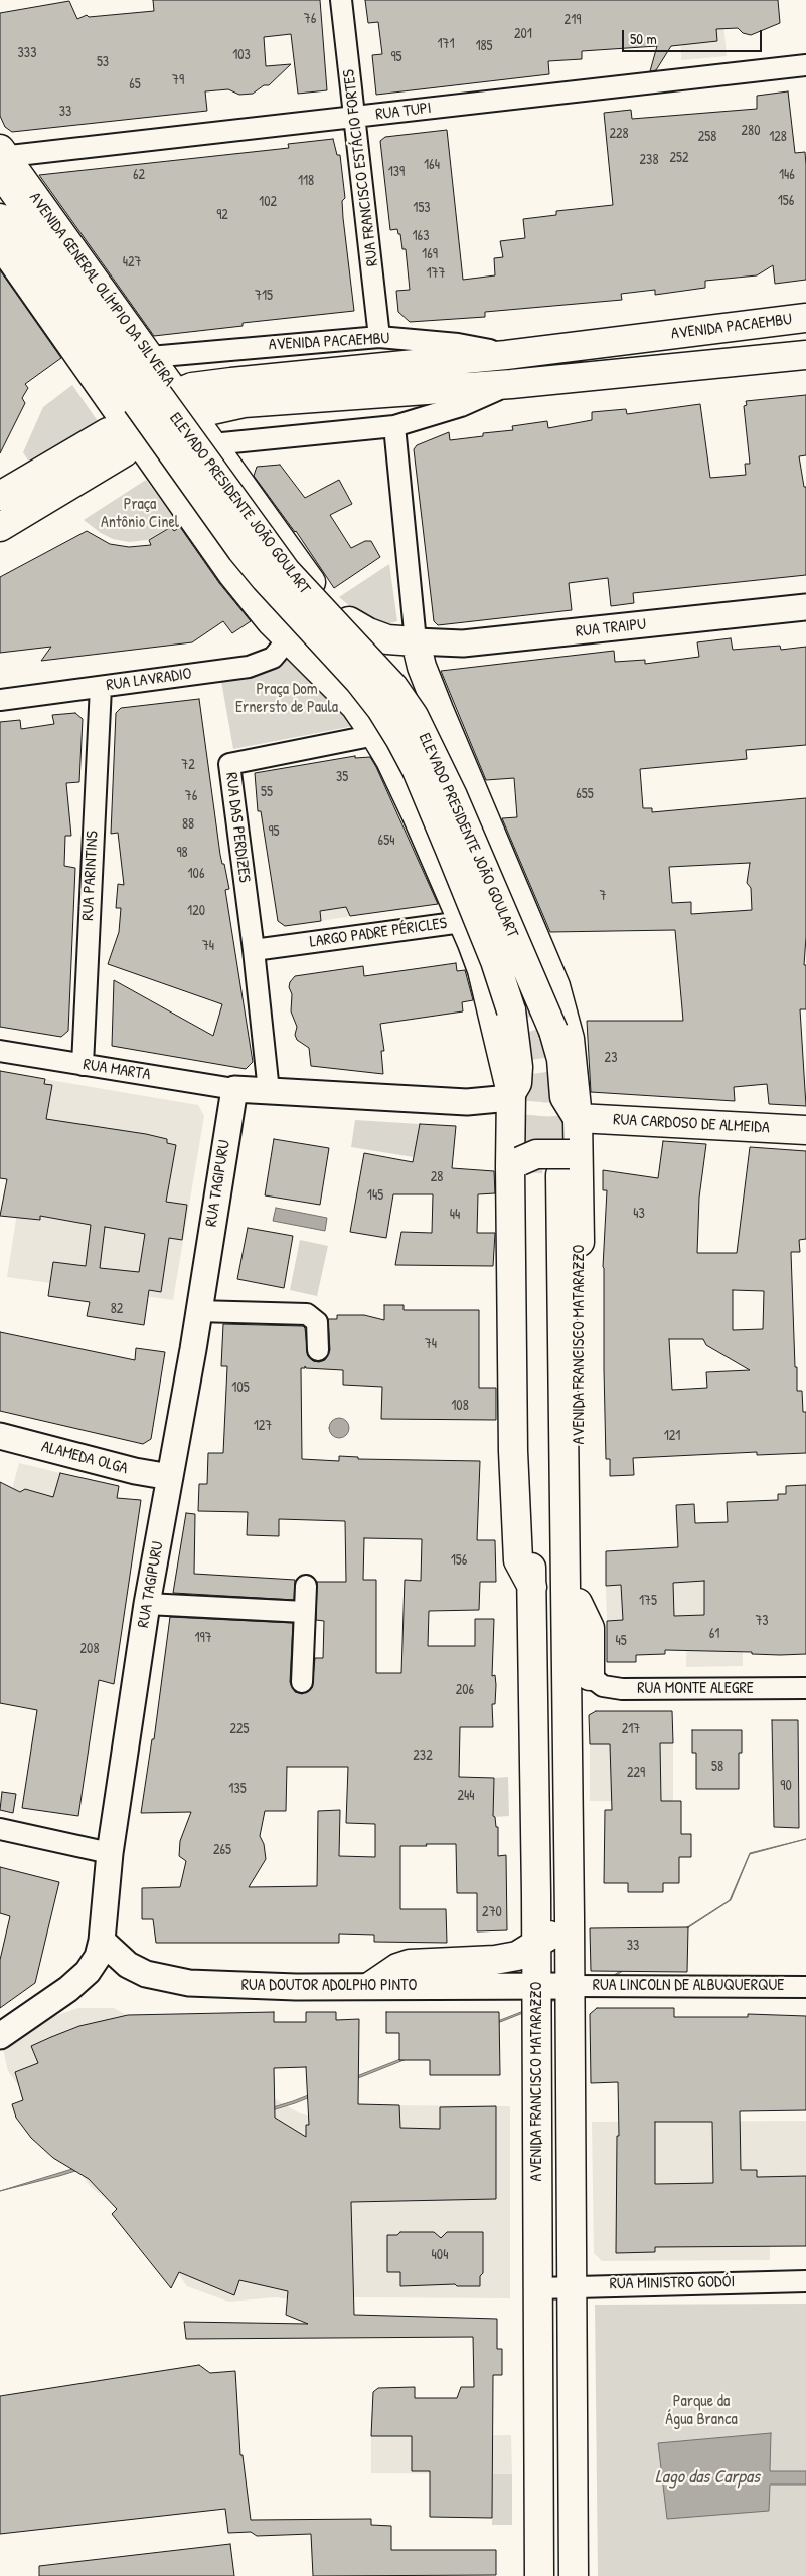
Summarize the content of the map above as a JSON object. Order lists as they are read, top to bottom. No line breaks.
{"streets":{"main road":["AVENIDA GENERAL OLÍMPIO DA SILVEIRA","AVENIDA PACAEMBU","ELEVADO PRESIDENTE JOÃO GOULART","LARGO PADRE PÉRICLES","RUA CARDOSO DE ALMEIDA","AVENIDA FRANCISCO MATARAZZO"],"street":["RUA TUPI","RUA FRANCISCO ESTÁCIO FORTES","RUA TRAIPU","RUA LAVRADIO","RUA DAS PERDIZES","RUA PARINTINS","RUA MARTA","RUA TAGIPURU","ALAMEDA OLGA","RUA MONTE ALEGRE","RUA DOUTOR ADOLPHO PINTO","RUA LINCOLN DE ALBUQUERQUE","RUA MINISTRO GODÓI"]},"crossings":[["RUA TUPI","RUA FRANCISCO ESTÁCIO FORTES"],["RUA TUPI","AVENIDA GENERAL OLÍMPIO DA SILVEIRA"],["RUA TUPI","ELEVADO PRESIDENTE JOÃO GOULART"],["RUA FRANCISCO ESTÁCIO FORTES","AVENIDA PACAEMBU"],["AVENIDA GENERAL OLÍMPIO DA SILVEIRA","AVENIDA PACAEMBU"],["AVENIDA GENERAL OLÍMPIO DA SILVEIRA","ELEVADO PRESIDENTE JOÃO GOULART"],["AVENIDA GENERAL OLÍMPIO DA SILVEIRA","RUA TRAIPU"],["ELEVADO PRESIDENTE JOÃO GOULART","AVENIDA FRANCISCO MATARAZZO"],["RUA LAVRADIO","RUA PARINTINS"],["RUA DAS PERDIZES","LARGO PADRE PÉRICLES"],["RUA PARINTINS","RUA MARTA"],["LARGO PADRE PÉRICLES","AVENIDA FRANCISCO MATARAZZO"],["RUA MARTA","RUA TAGIPURU"],["RUA CARDOSO DE ALMEIDA","AVENIDA FRANCISCO MATARAZZO"],["RUA TAGIPURU","ALAMEDA OLGA"],["RUA TAGIPURU","RUA DOUTOR ADOLPHO PINTO"],["AVENIDA FRANCISCO MATARAZZO","RUA DOUTOR ADOLPHO PINTO"],["AVENIDA FRANCISCO MATARAZZO","RUA LINCOLN DE ALBUQUERQUE"],["AVENIDA FRANCISCO MATARAZZO","RUA MINISTRO GODÓI"],["RUA DOUTOR ADOLPHO PINTO","RUA LINCOLN DE ALBUQUERQUE"]],"water":["Lago das Carpas"],"parks":["Praça Antônio Cinel","Praça Dom Ernersto de Paula","Parque da Água Branca"],"house_numbers":["76","219","201","171","185","333","103","95","53","79","65","33","280","228","258","128","252","238","164","139","62","146","118","156","102","153","92","163","169","427","177","715","72","35","55","655","76","88","95","654","98","106","7","120","74","23","28","145","43","44","82","74","105","108","127","121","156","175","73","61","197","45","208","206","225","217","232","58","229","90","135","244","265","270","33","404"],"scale_bar":"50 m"}
